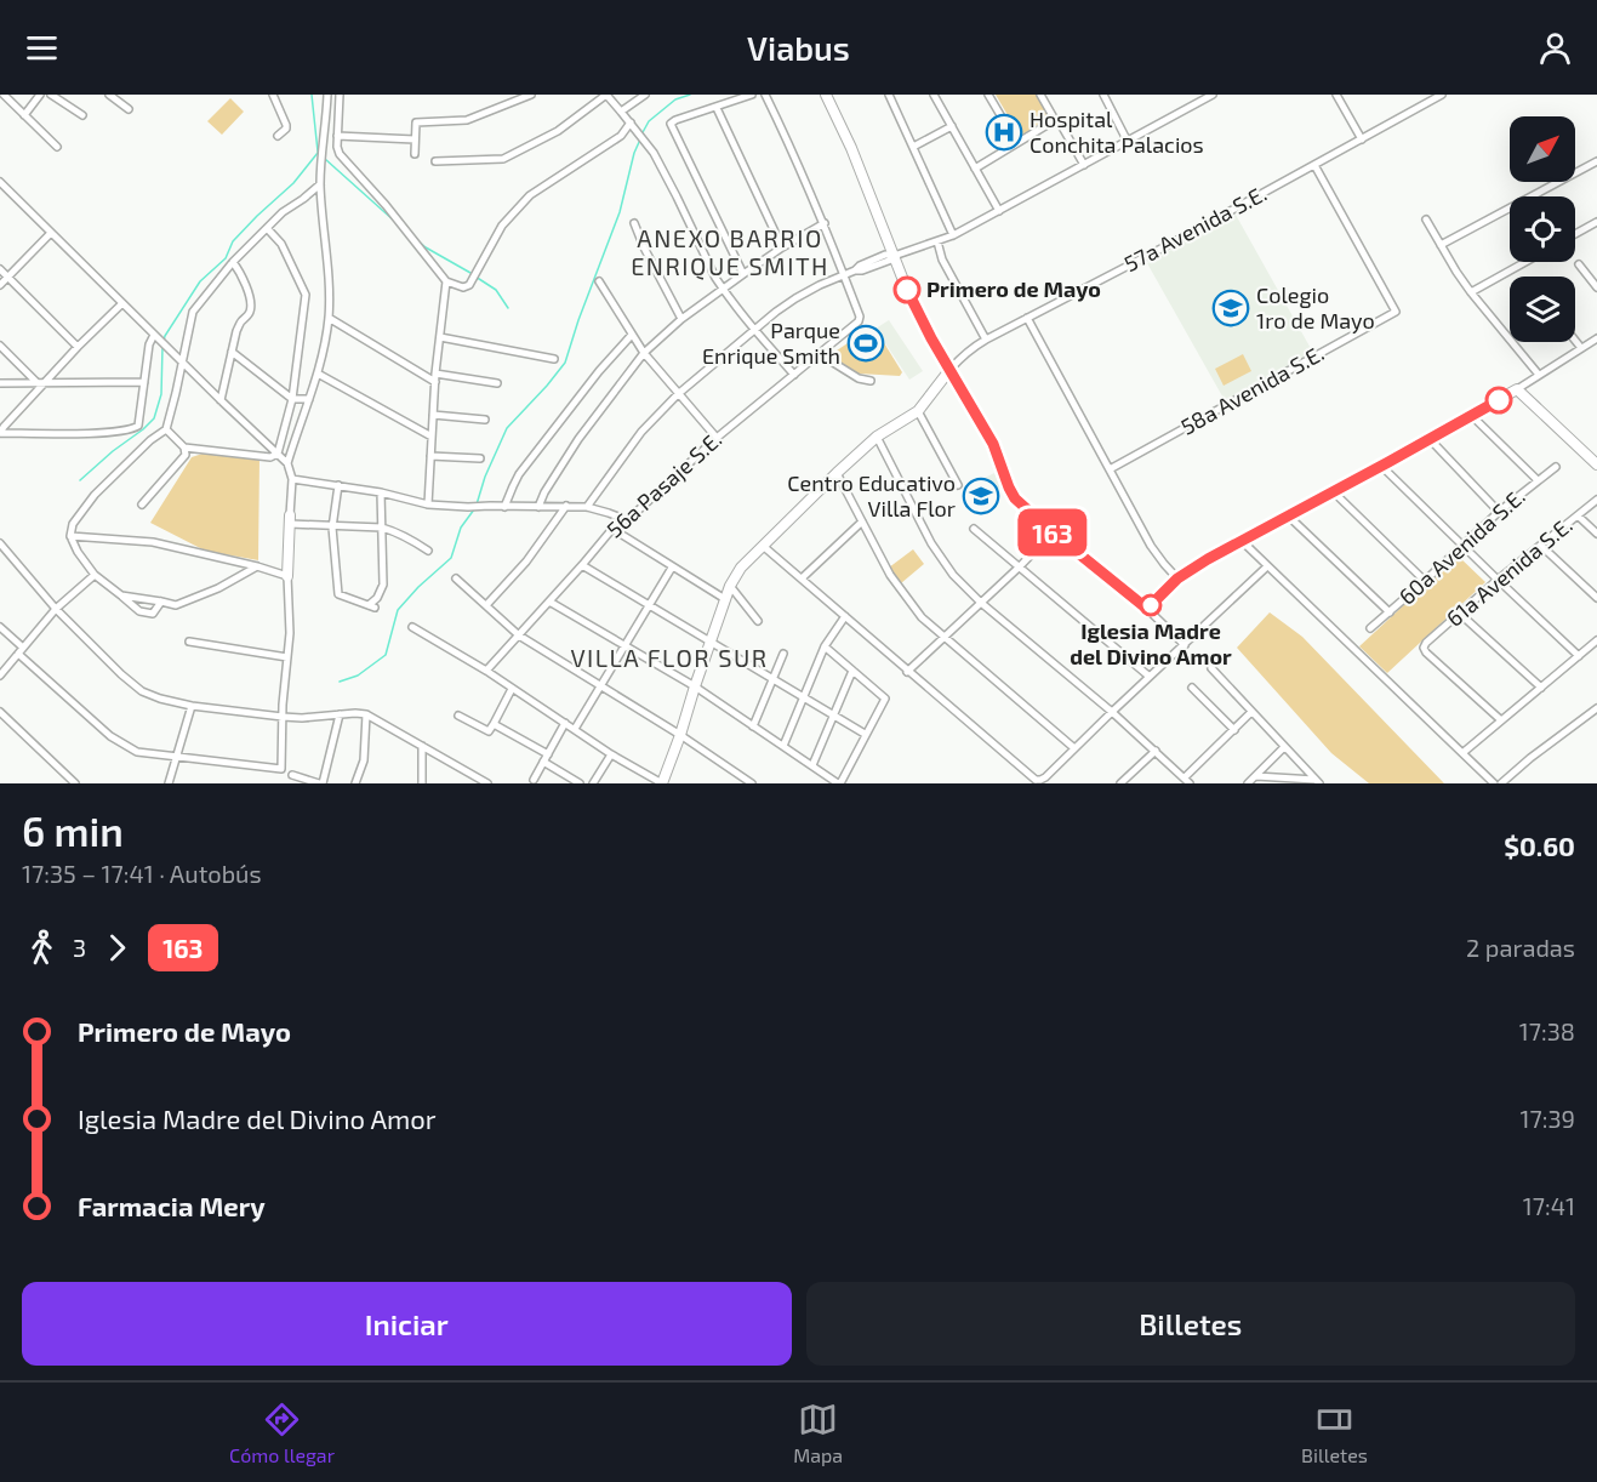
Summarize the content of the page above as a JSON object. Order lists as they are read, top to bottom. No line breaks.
{"streets":{"street":["57a Avenida S.E.","58a Avenida S.E.","56a Pasaje S.E.","60a Avenida S.E.","61a Avenida S.E."]},"crossings":[["57a Avenida S.E.","58a Avenida S.E."]],"districts":["ANEXO BARRIO ENRIQUE SMITH","VILLA FLOR SUR"],"places":{"hospital":["Hospital Conchita Palacios"],"other":["Primero de Mayo","Iglesia Madre del Divino Amor"],"school or university":["Colegio 1ro de Mayo","Centro Educativo Villa Flor"],"sports":["Parque Enrique Smith"]},"lines":["bus line 163"],"north":"top right","page":{"header":"Viabus","on_map":"163","heading":["6 min","17:35 – 17:41 · Autobús","$0.60"],"legs":["3","163","2 paradas"],"list":[{"name":"Primero de Mayo","value":"17:38"},{"name":"Iglesia Madre del Divino Amor","value":"17:39"},{"name":"Farmacia Mery","value":"17:41"}],"buttons":["Iniciar","Billetes"],"tabs":["Cómo llegar","Mapa","Billetes"]}}
